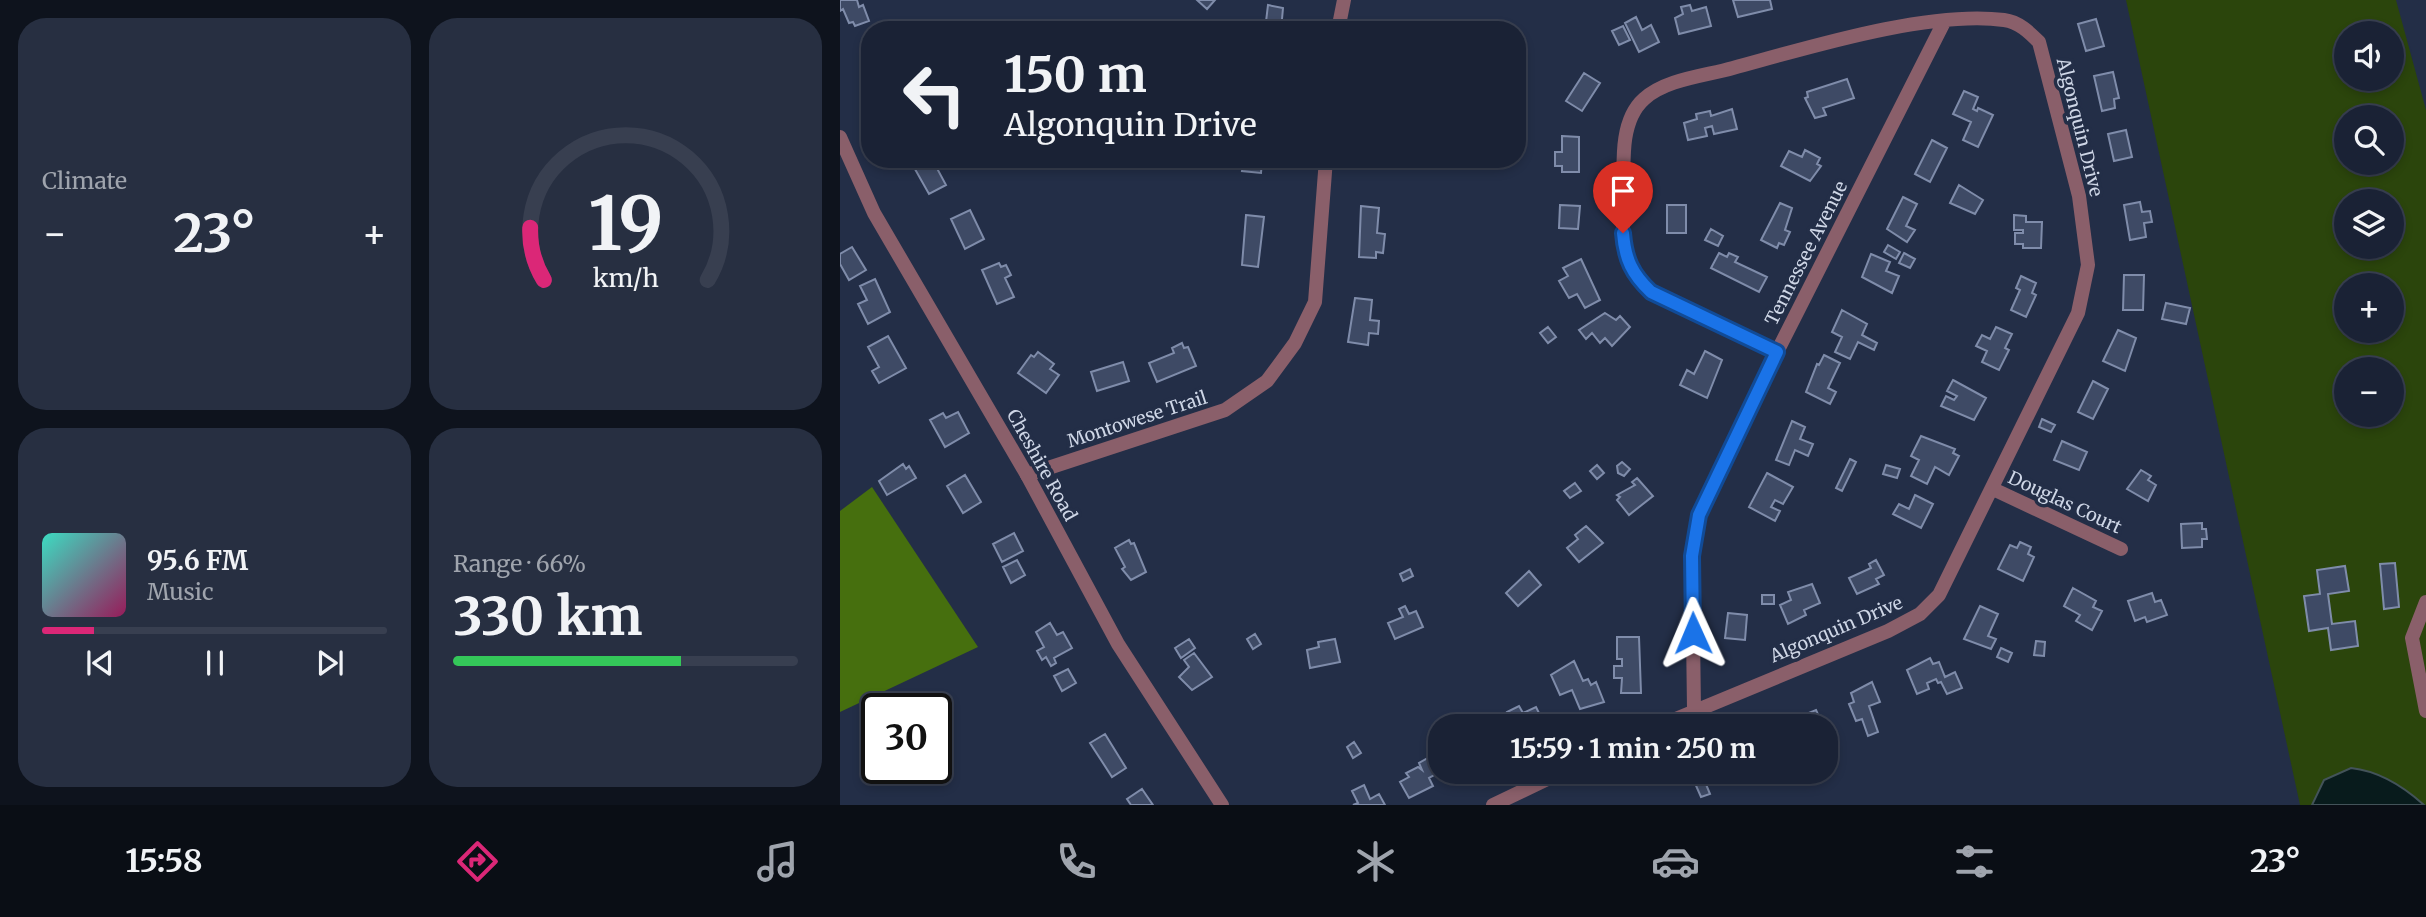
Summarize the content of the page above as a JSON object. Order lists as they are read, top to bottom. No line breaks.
{"streets":{"street":["Algonquin Drive","Tennessee Avenue","Montowese Trail","Cheshire Road","Douglas Court"]},"crossings":[["Algonquin Drive","Tennessee Avenue"],["Algonquin Drive","Douglas Court"],["Montowese Trail","Cheshire Road"]],"page":{"tile":["Climate",["Range · 66%","330 km"]],"map_buttons":["+","−"],"turn":["150 m","Algonquin Drive"],"heat":["−","23°","+"],"song":["95.6 FM","Music"],"limit":"30","trip":"15:59 · 1 min · 250 m","tabs":["15:58","23°"],"gauge":["19","km/h"]}}
